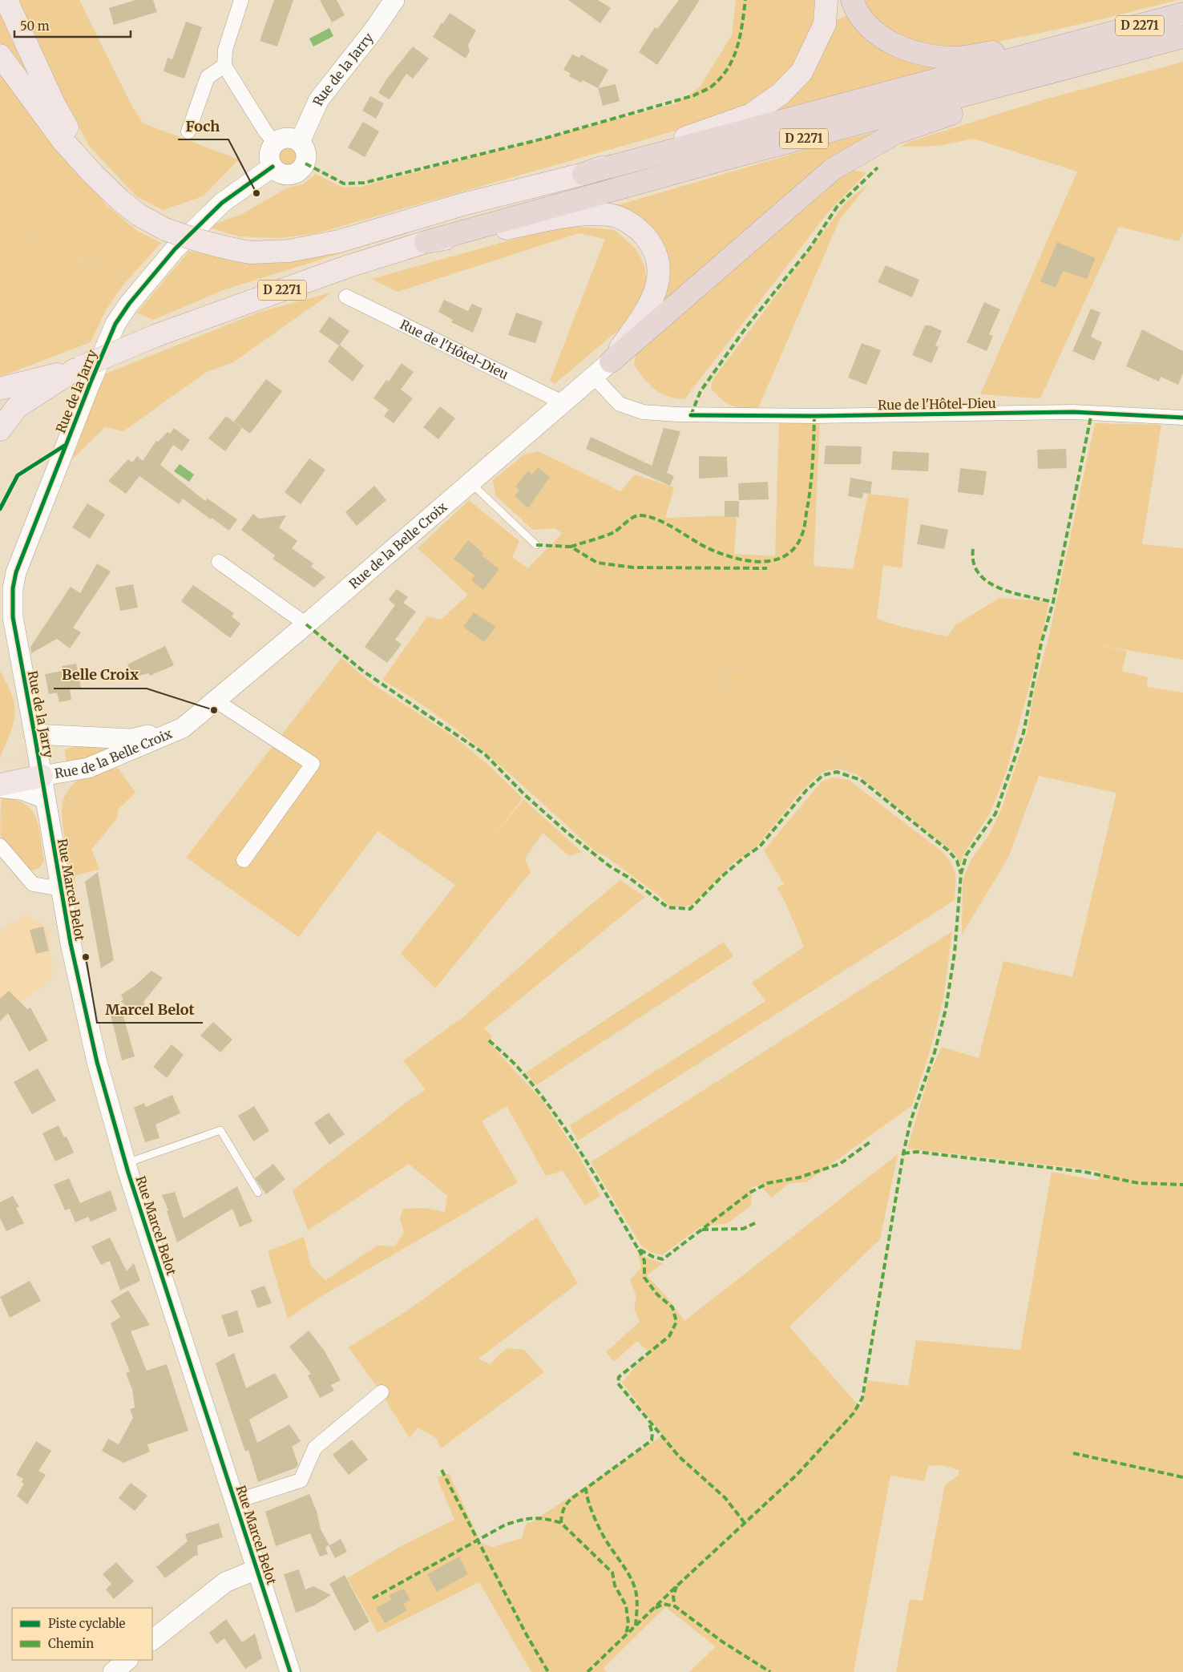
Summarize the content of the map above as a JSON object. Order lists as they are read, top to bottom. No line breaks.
{"streets":{"highway":["D 2271"],"main road":["Rue de la Jarry","Rue de la Belle Croix","Rue Marcel Belot"],"street":["Rue de l'Hôtel-Dieu"]},"crossings":[["Rue de la Jarry","Rue de la Belle Croix"],["Rue de la Jarry","Rue Marcel Belot"],["Rue de l'Hôtel-Dieu","Rue de la Belle Croix"],["Rue de la Belle Croix","Rue Marcel Belot"]],"places":["Foch","Belle Croix","Marcel Belot"],"legend":["Piste cyclable","Chemin"],"scale_bar":"50 m"}
